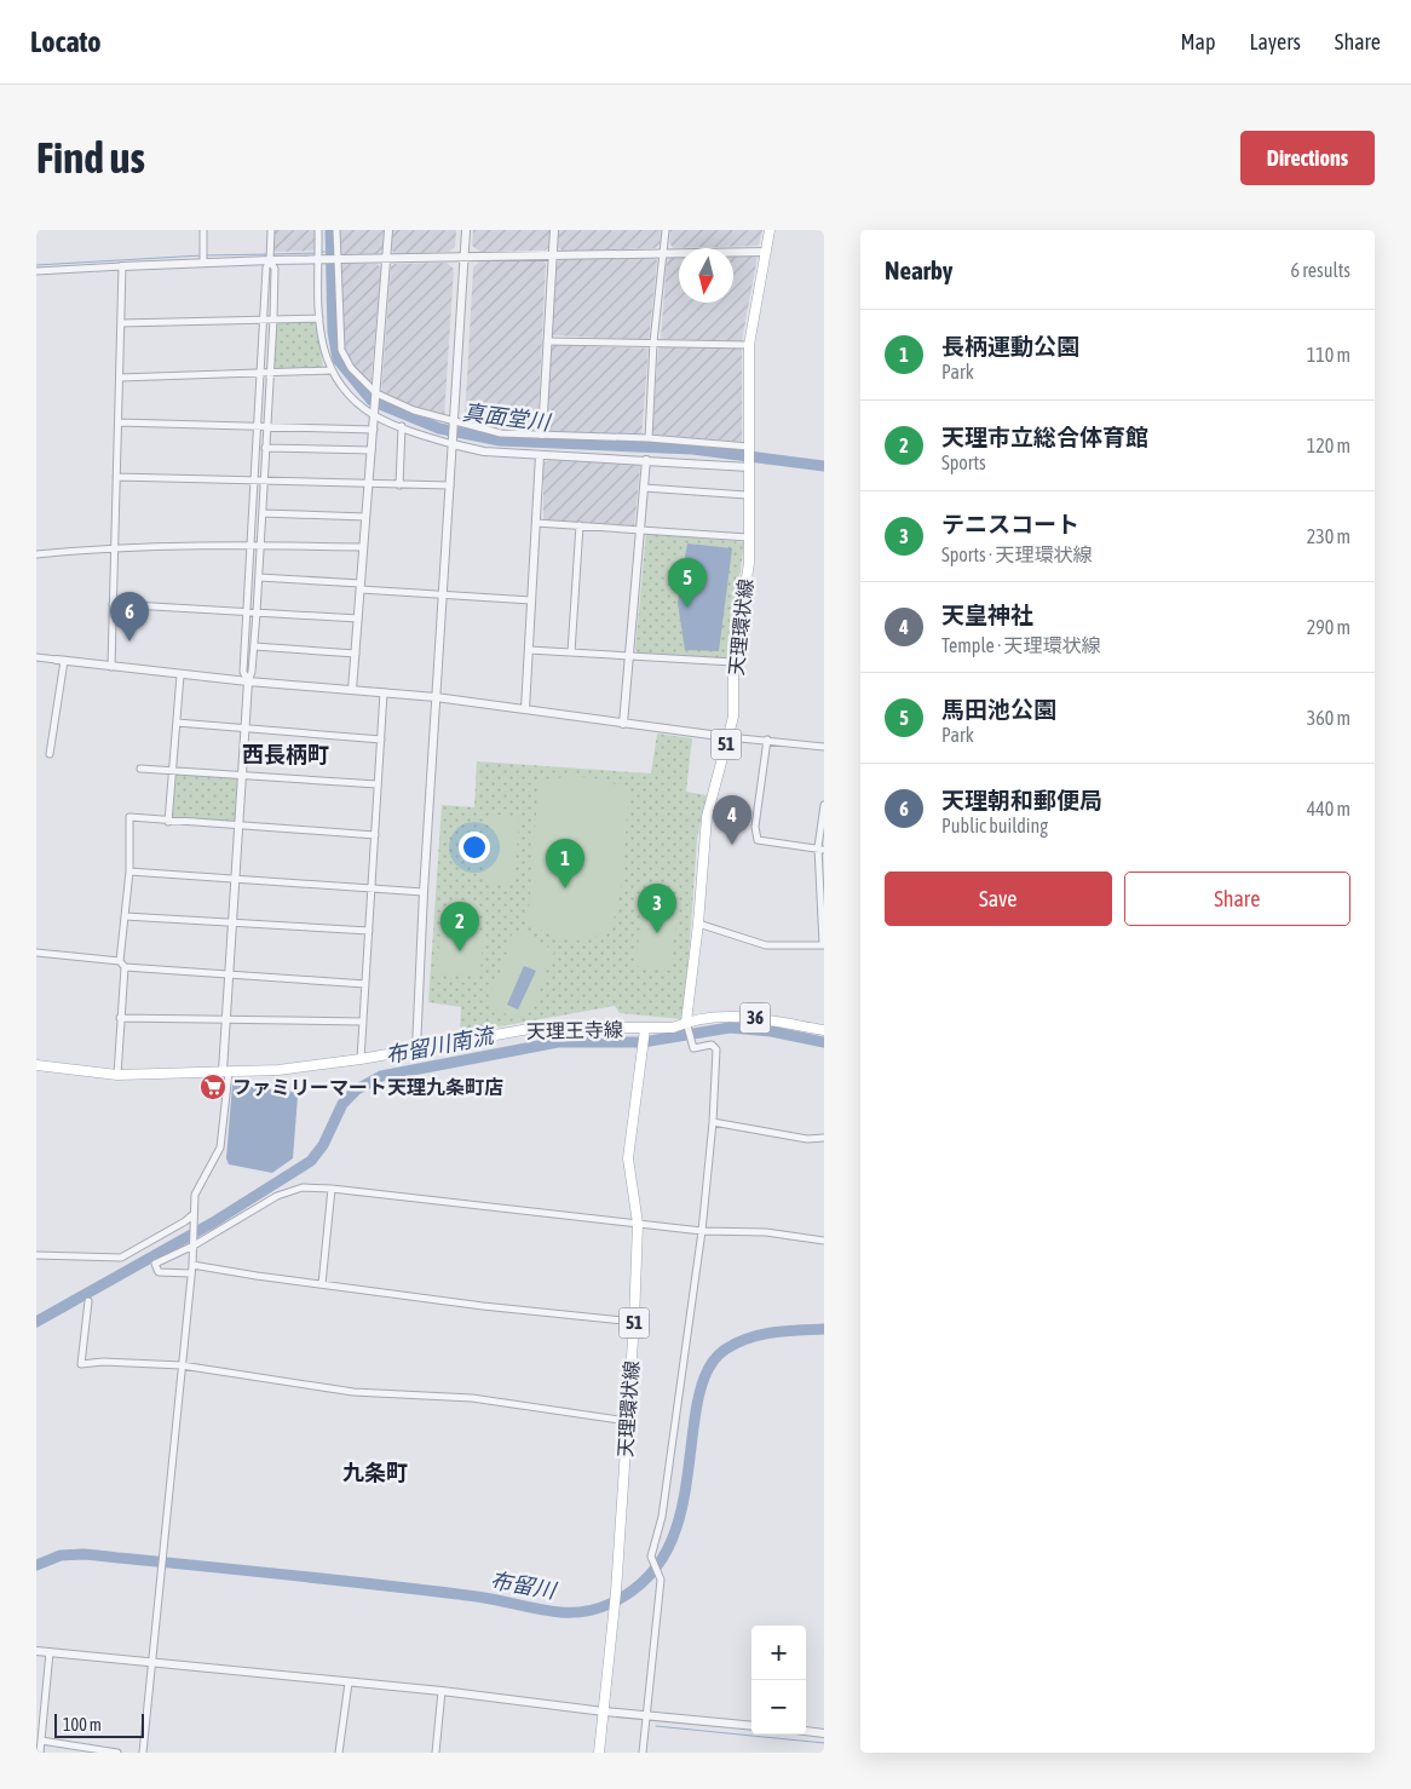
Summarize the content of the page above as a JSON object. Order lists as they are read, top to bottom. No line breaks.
{"streets":{"main road":["天理環状線","51","36","天理王寺線"]},"crossings":[["天理環状線","天理王寺線"]],"districts":["西長柄町","九条町"],"water":["真面堂川","布留川南流","布留川"],"places":{"supermarket":["ファミリーマート天理九条町店"]},"scale_bar":"100 m","north":"bottom","page":{"header":"Locato","nav":["Map","Layers","Share"],"buttons":["Directions",["Save","Share"]],"title":"Find us","heading":["Nearby","6 results"],"list":[{"mark":"1","name":"長柄運動公園","note":"Park","value":"110 m"},{"mark":"2","name":"天理市立総合体育館","note":"Sports","value":"120 m"},{"mark":"3","name":"テニスコート","note":"Sports · 天理環状線","value":"230 m"},{"mark":"4","name":"天皇神社","note":"Temple · 天理環状線","value":"290 m"},{"mark":"5","name":"馬田池公園","note":"Park","value":"360 m"},{"mark":"6","name":"天理朝和郵便局","note":"Public building","value":"440 m"}],"pins":["5","6","4","1","3","2"],"map_buttons":["+","−"],"scale":"100 m"}}
